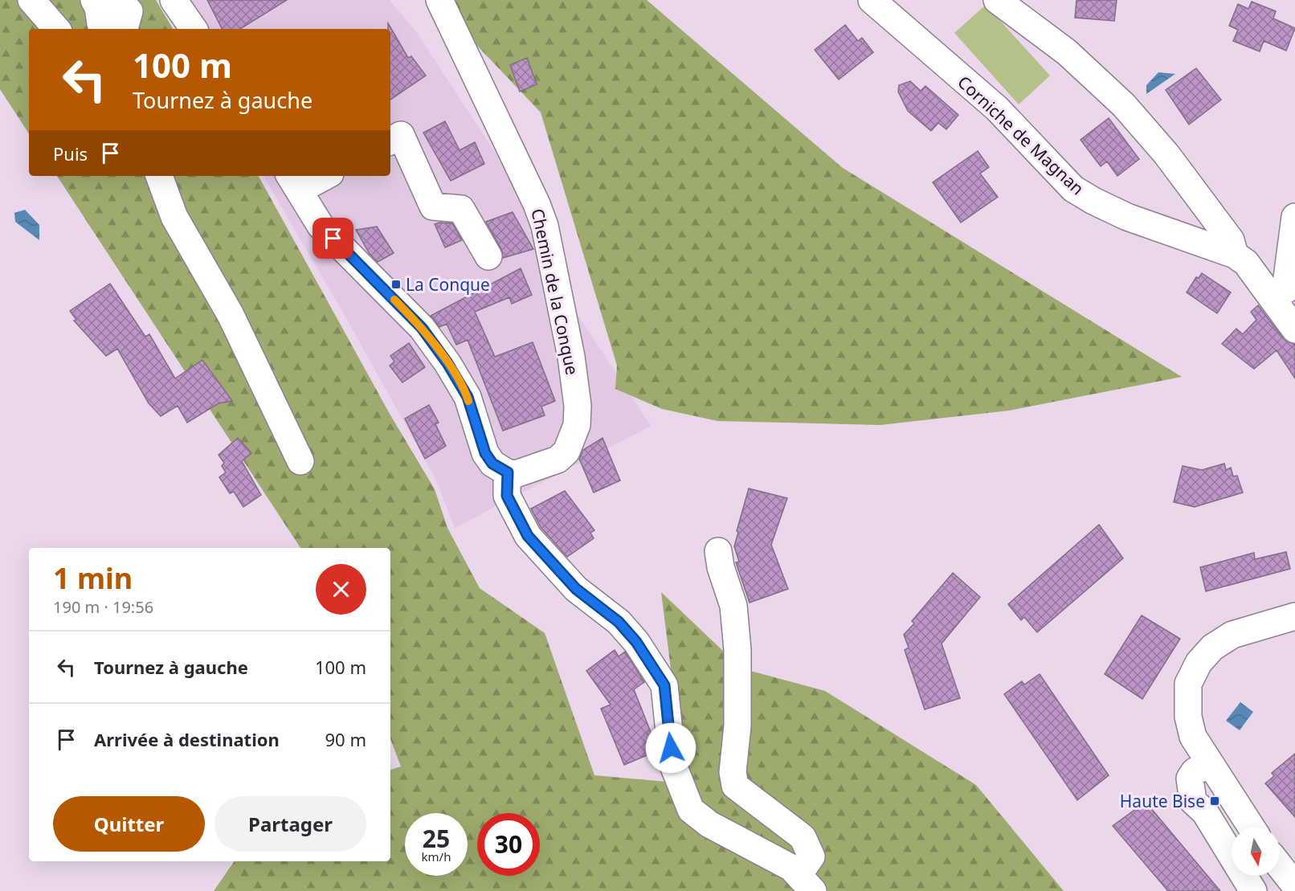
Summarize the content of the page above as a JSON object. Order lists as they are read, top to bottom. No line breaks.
{"streets":{"street":["Corniche de Magnan","Chemin de la Conque"]},"places":{"transit":["La Conque","Haute Bise"]},"north":"bottom","page":{"turn":["100 m","Tournez à gauche"],"then":"Puis","heading":["1 min","190 m · 19:56"],"list":[{"name":"Tournez à gauche","value":"100 m"},{"name":"Arrivée à destination","value":"90 m"}],"buttons":["Quitter","Partager"],"speed":"25 km/h","limit":"30"}}
